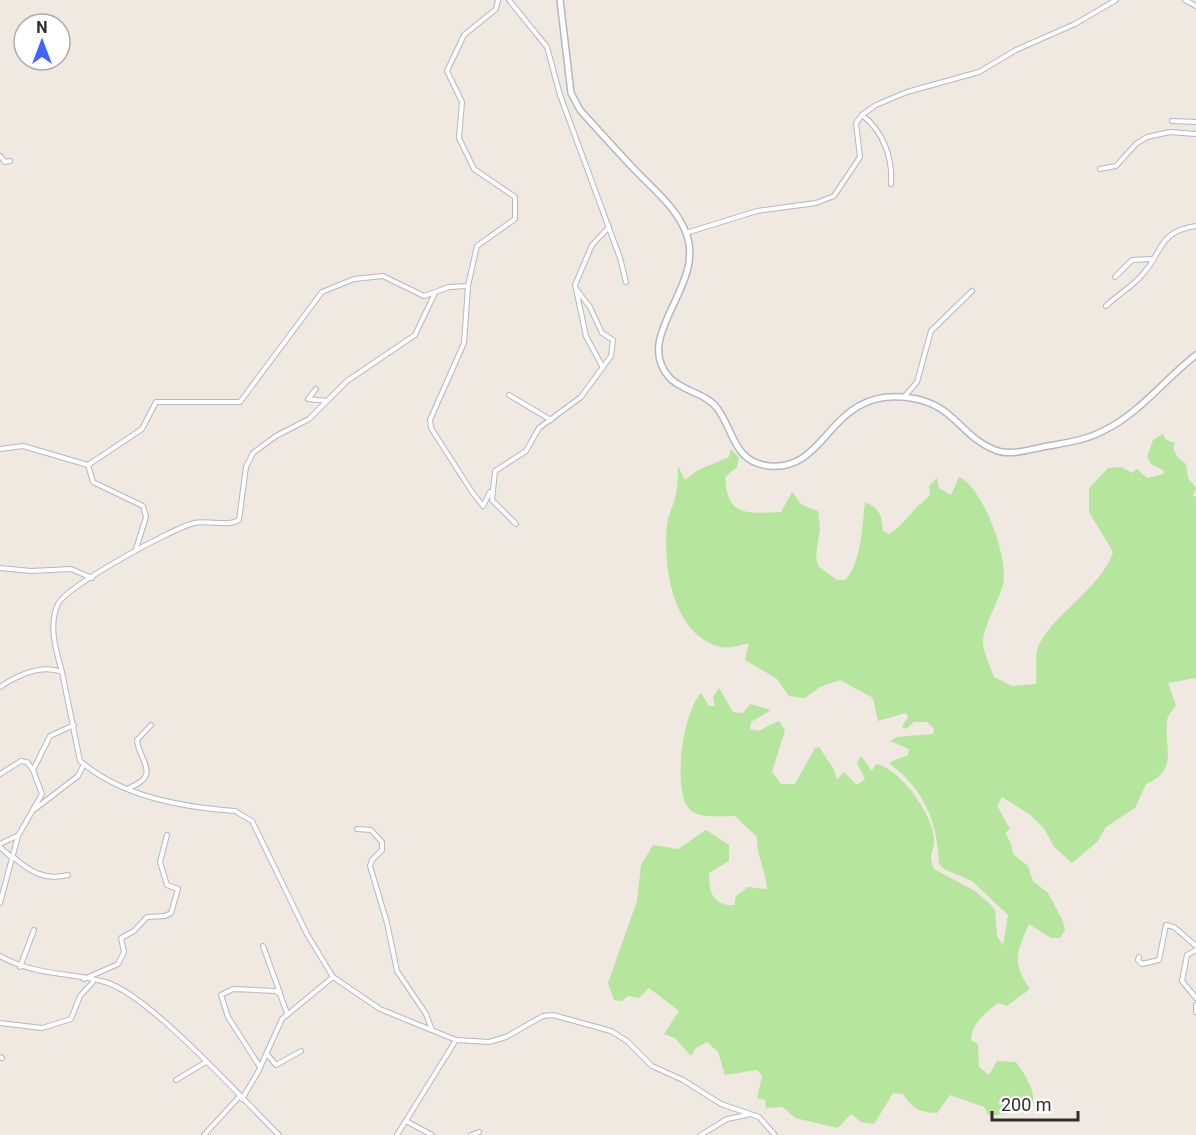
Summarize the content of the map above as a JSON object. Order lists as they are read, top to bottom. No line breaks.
{"scale_bar":"200 m","north":"top"}
